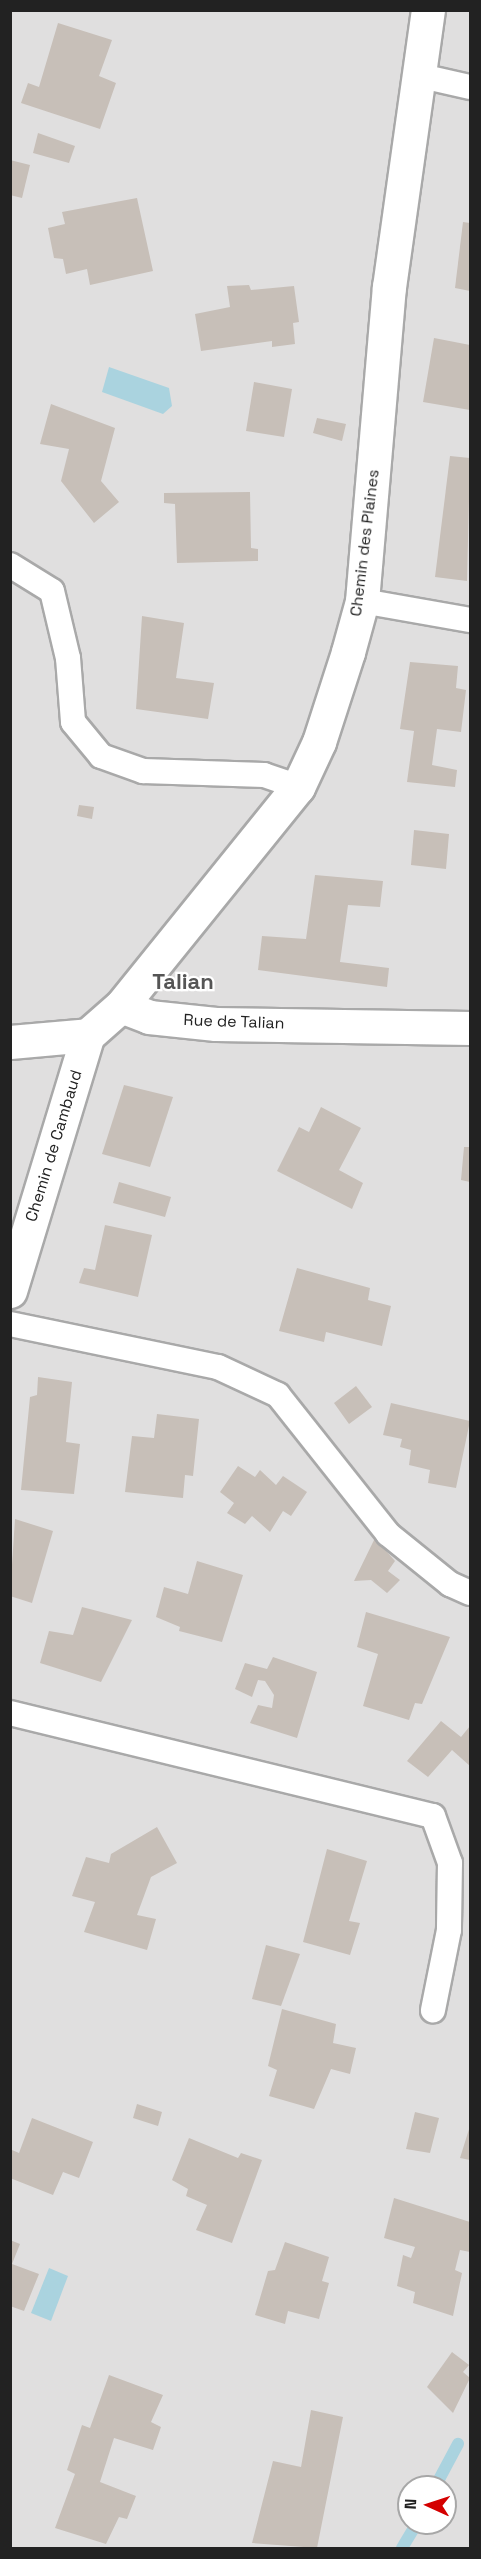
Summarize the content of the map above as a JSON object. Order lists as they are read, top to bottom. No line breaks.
{"streets":{"street":["Chemin des Plaines","Rue de Talian","Chemin de Cambaud"]},"crossings":[["Chemin des Plaines","Rue de Talian"]],"districts":["Talian"],"north":"left"}
